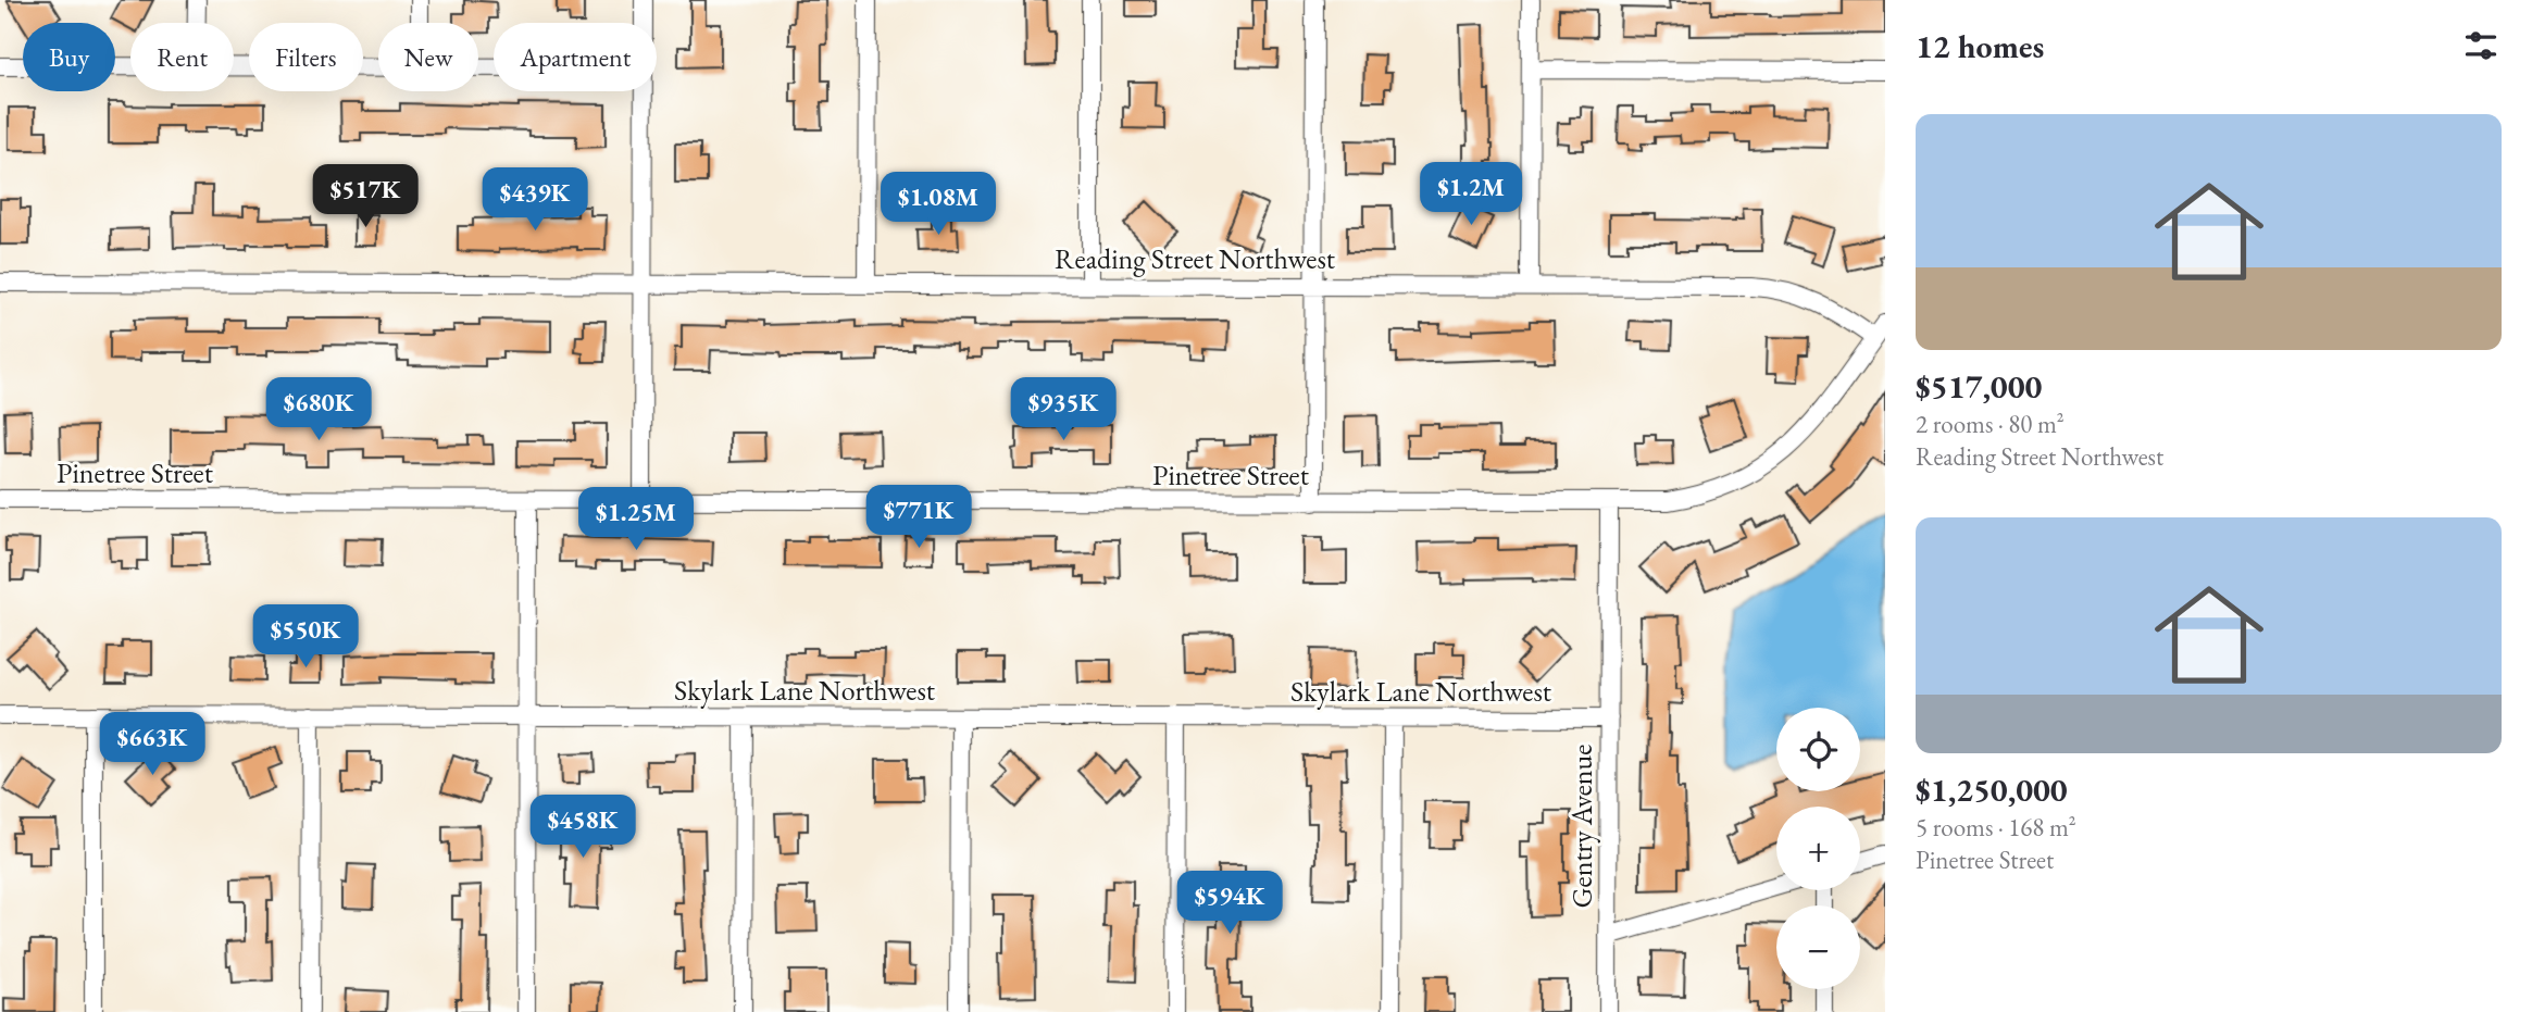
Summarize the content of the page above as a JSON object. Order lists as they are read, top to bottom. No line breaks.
{"streets":{"street":["Reading Street Northwest","Pinetree Street","Skylark Lane Northwest","Gentry Avenue"]},"crossings":[["Reading Street Northwest","Pinetree Street"],["Pinetree Street","Gentry Avenue"],["Skylark Lane Northwest","Gentry Avenue"]],"page":{"heading":"12 homes","chip":["Buy","Rent","Filters","New","Apartment"],"list":[{"name":"$517,000","note":"2 rooms · 80 m² · Reading Street Northwest"},{"name":"$1,250,000","note":"5 rooms · 168 m² · Pinetree Street"}],"price":["$1.2M","$517K","$439K","$1.08M","$680K","$935K","$771K","$1.25M","$550K","$663K","$458K","$594K"],"map_buttons":["+","−"]}}
